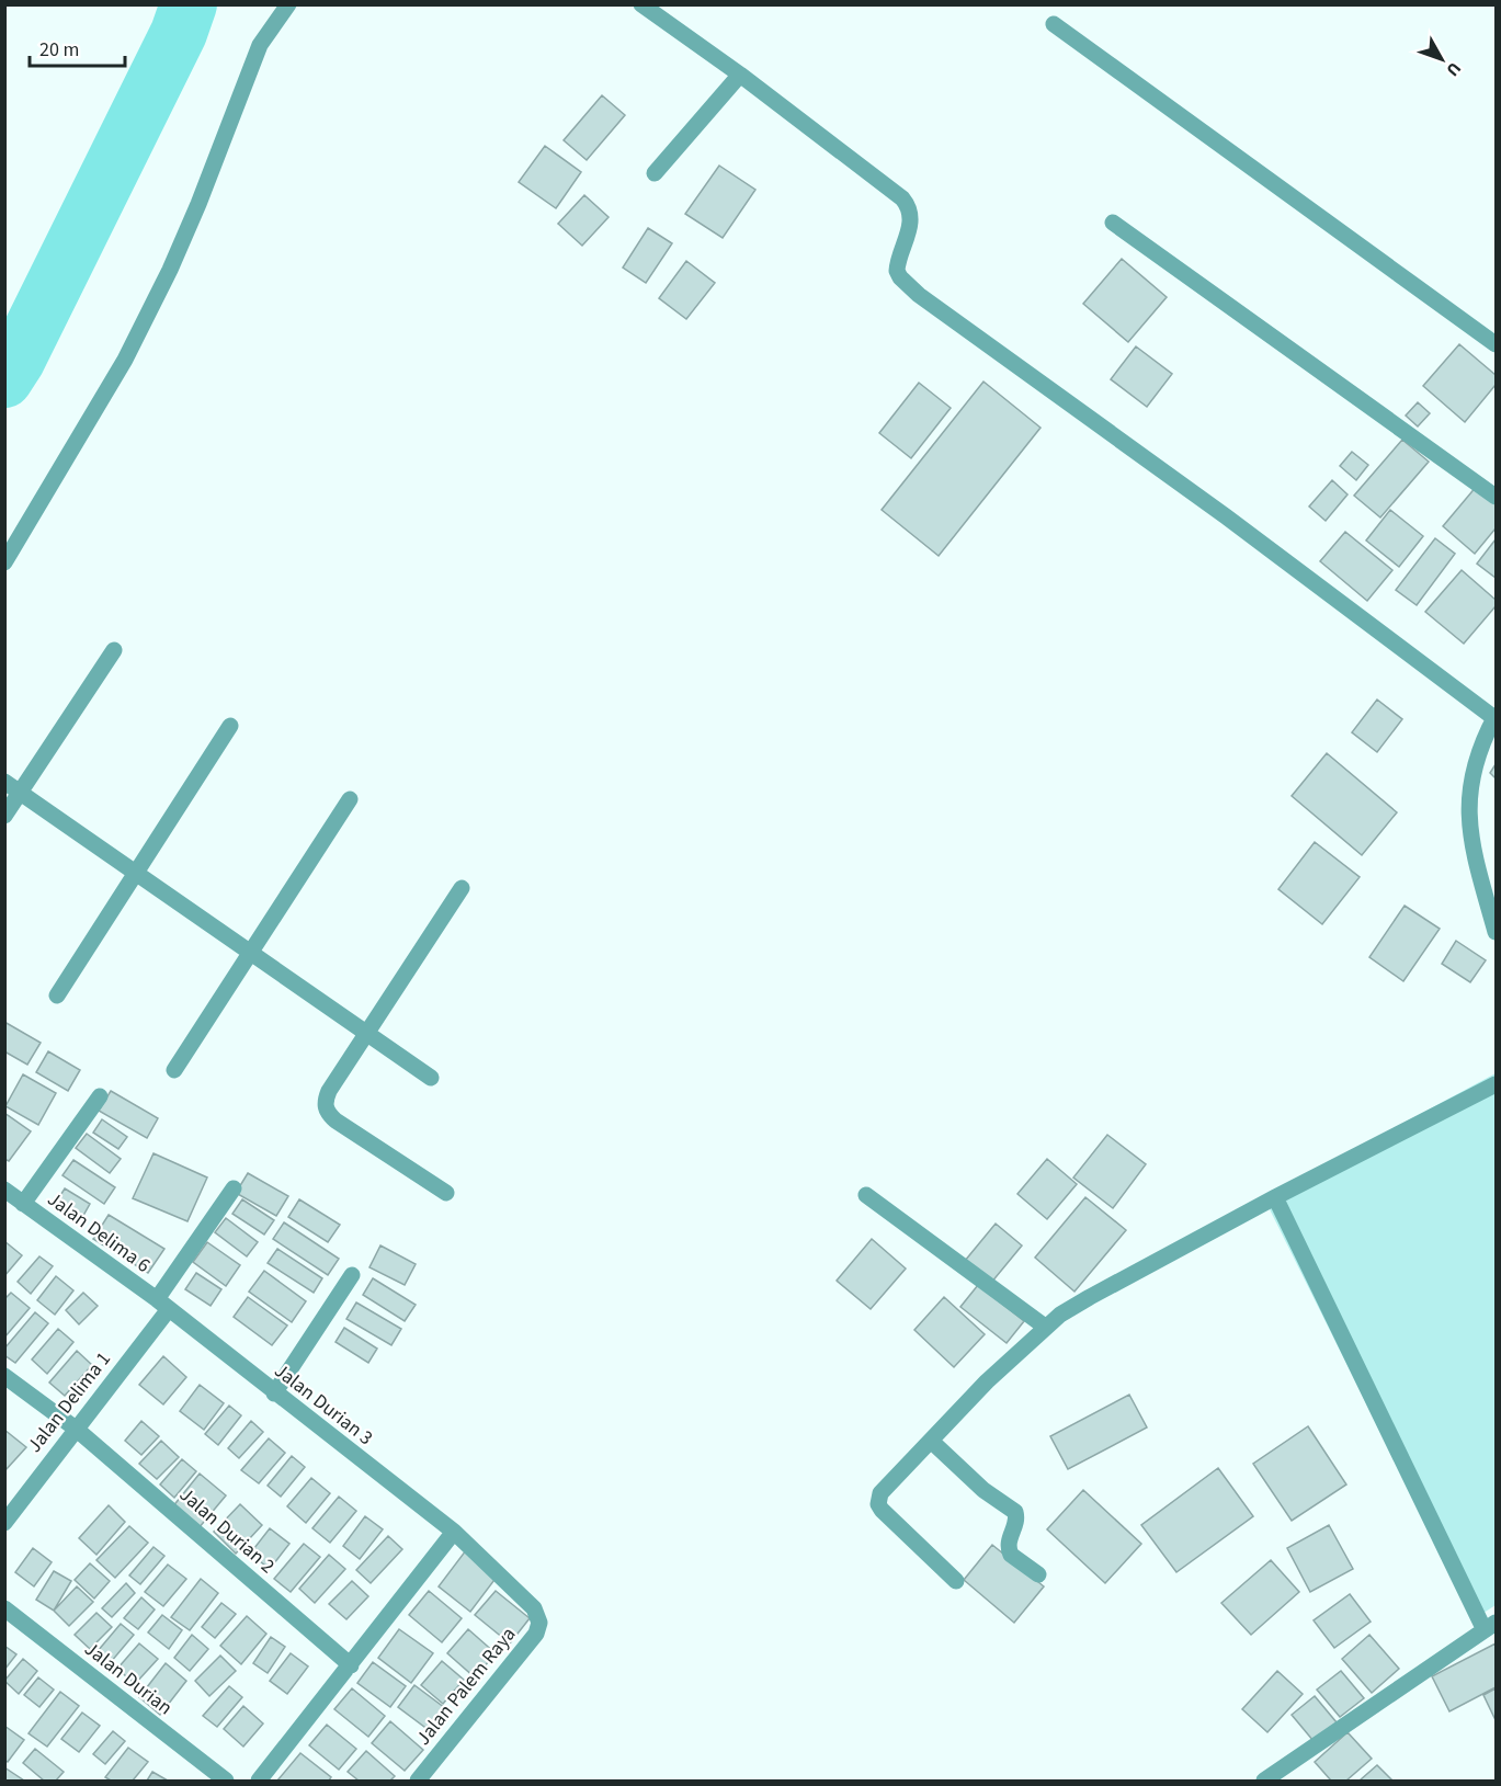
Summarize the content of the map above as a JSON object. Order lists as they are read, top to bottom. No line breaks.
{"streets":{"street":["Jalan Delima 6","Jalan Delima 1","Jalan Durian 3","Jalan Durian 2","Jalan Durian","Jalan Palem Raya"]},"crossings":[["Jalan Delima 6","Jalan Delima 1"],["Jalan Delima 6","Jalan Durian 3"],["Jalan Delima 1","Jalan Durian 3"],["Jalan Delima 1","Jalan Durian 2"],["Jalan Durian 3","Jalan Palem Raya"]],"scale_bar":"20 m","north":"bottom right"}
